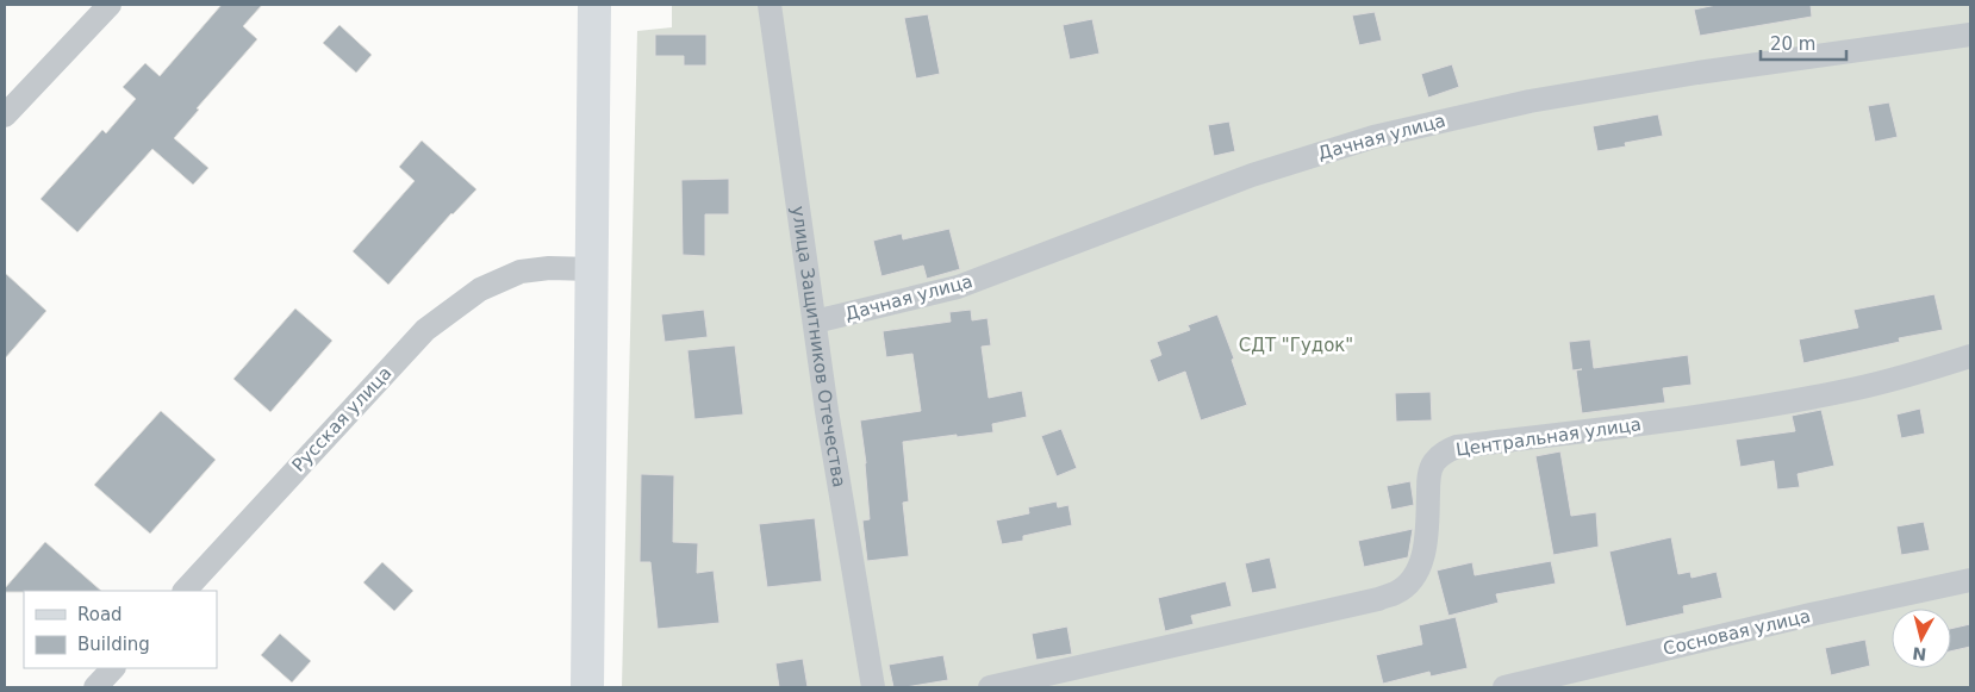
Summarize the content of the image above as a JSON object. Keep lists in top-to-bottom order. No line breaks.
{"streets":{"street":["Дачная улица","улица Защитников Отечества","Русская улица","Центральная улица","Сосновая улица"]},"crossings":[["Дачная улица","улица Защитников Отечества"]],"parks":["СДТ \"Гудок\""],"legend":["Road","Building"],"scale_bar":"20 m","north":"bottom"}
